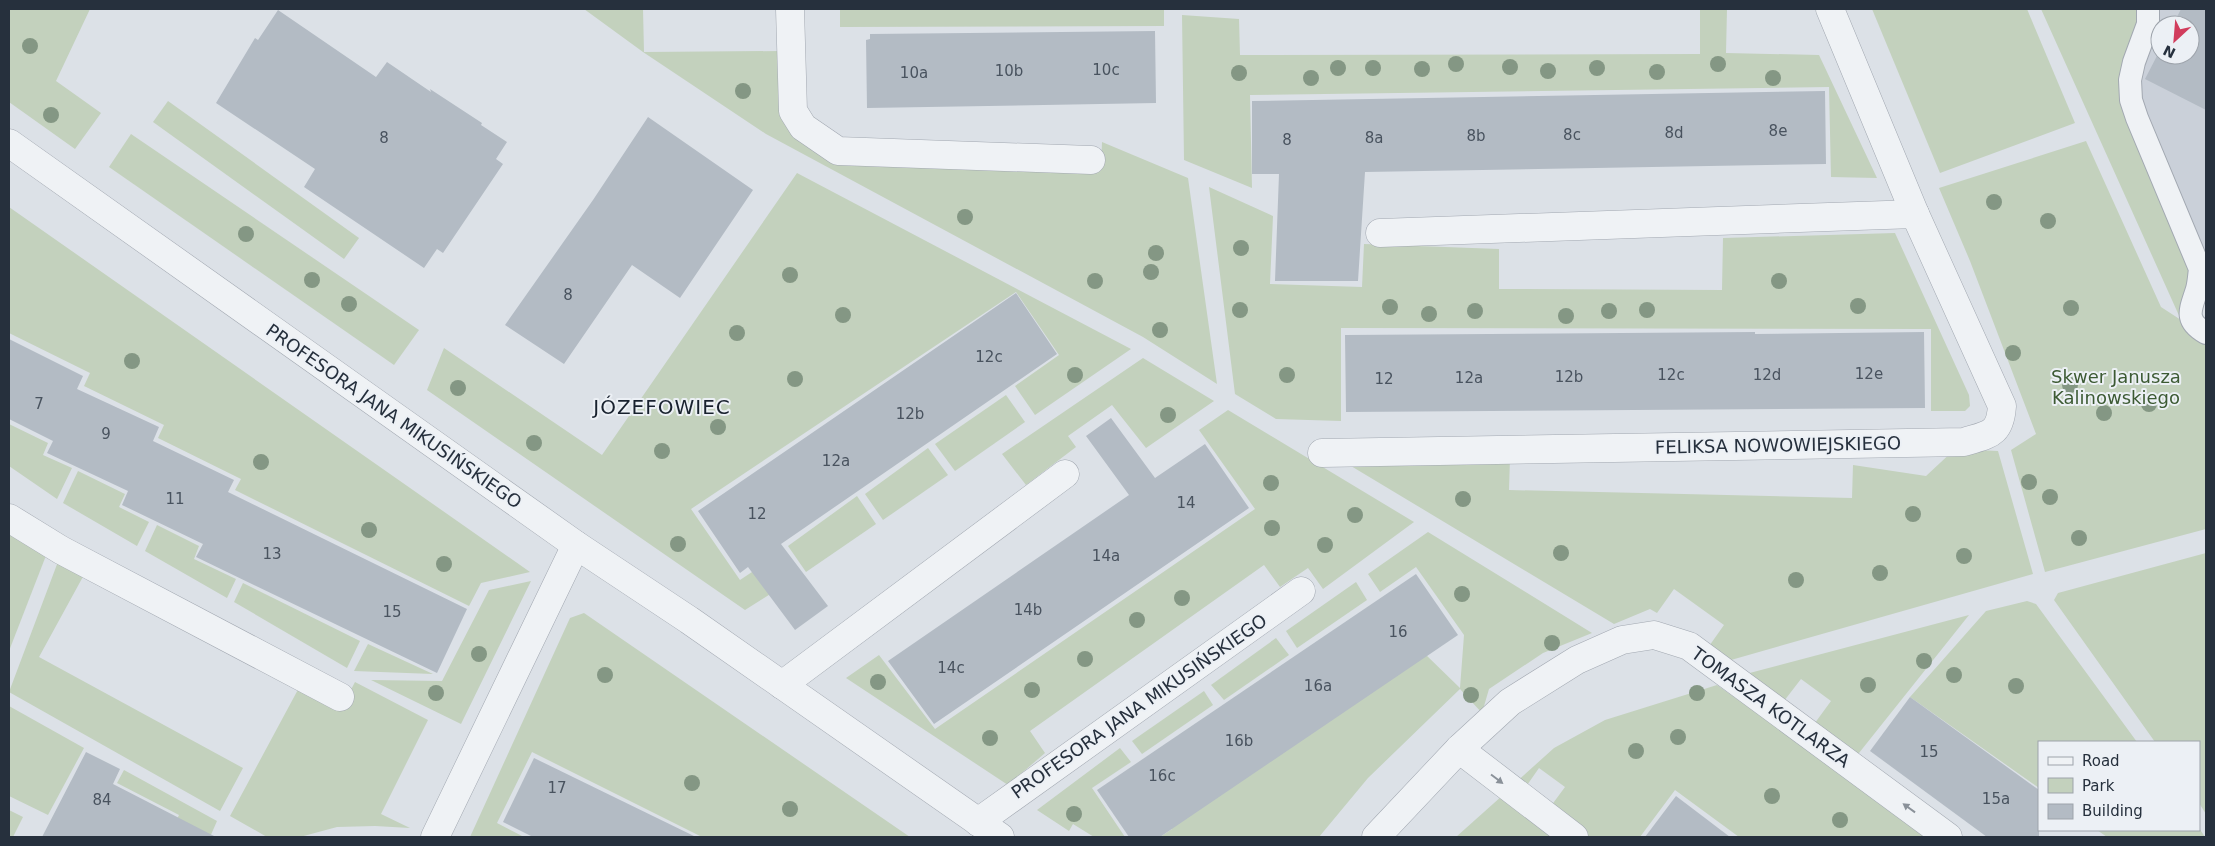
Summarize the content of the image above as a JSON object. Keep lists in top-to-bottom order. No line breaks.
{"streets":{"street":["PROFESORA JANA MIKUSIŃSKIEGO","FELIKSA NOWOWIEJSKIEGO","TOMASZA KOTLARZA"]},"one_way":["TOMASZA KOTLARZA"],"districts":["JÓZEFOWIEC"],"parks":["Skwer Janusza Kalinowskiego"],"house_numbers":["10c","10b","10a","8e","8d","8c","8b","8","8a","8","8","12c","12e","12c","12d","12b","12a","12","7","12b","9","12a","11","14","12","13","14a","14b","15","16","14c","16a","16b","15","16c","17","15a","84"],"legend":["Road","Park","Building"],"north":"bottom left"}
